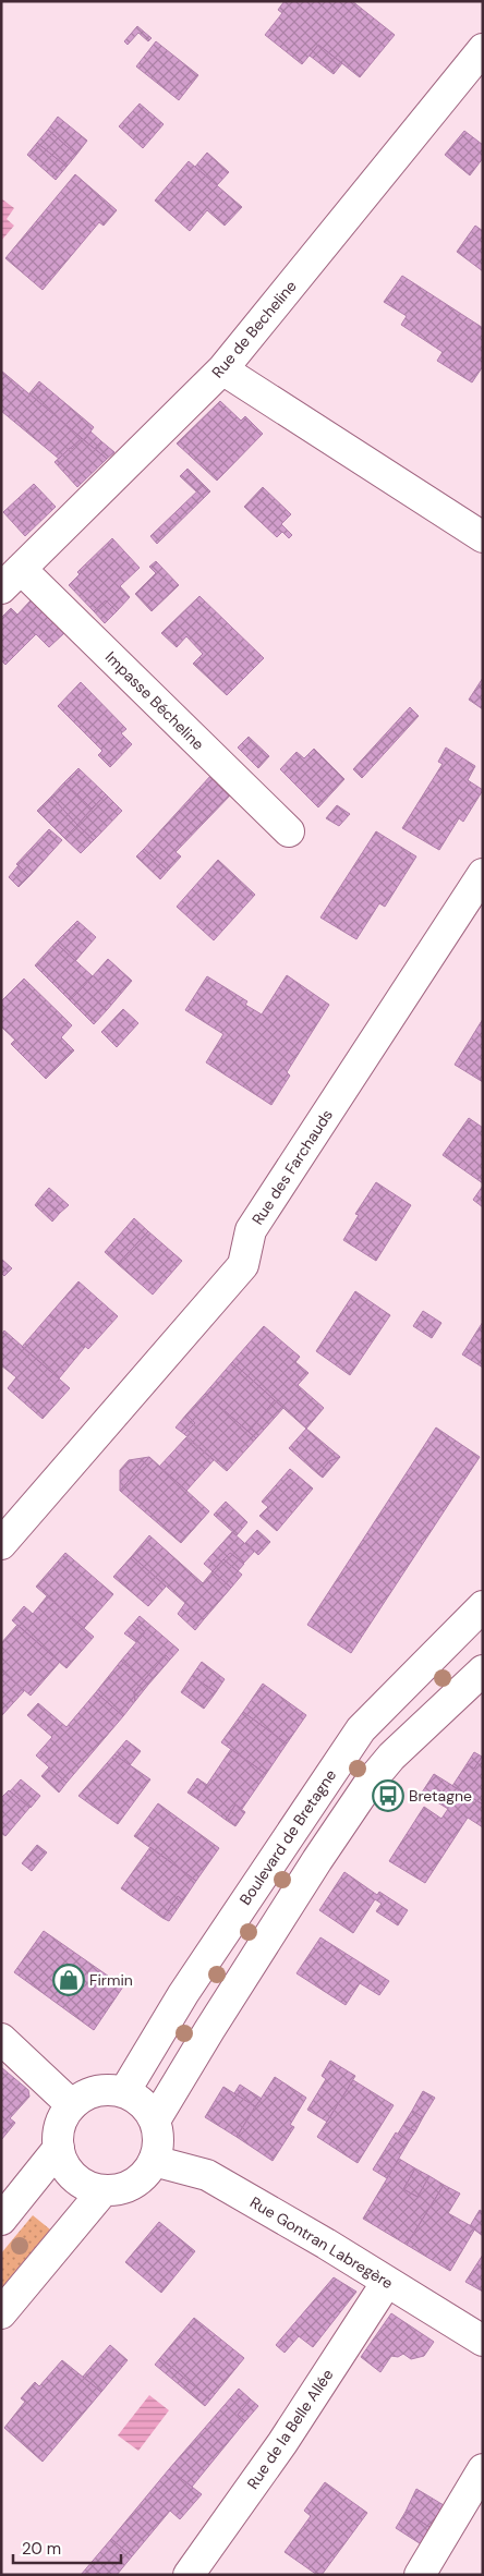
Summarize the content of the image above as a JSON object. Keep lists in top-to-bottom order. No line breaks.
{"streets":{"street":["Rue de Becheline","Impasse Bécheline","Rue des Farchauds","Boulevard de Bretagne","Rue Gontran Labregère","Rue de la Belle Allée"]},"crossings":[["Rue de Becheline","Impasse Bécheline"],["Boulevard de Bretagne","Rue Gontran Labregère"],["Rue Gontran Labregère","Rue de la Belle Allée"]],"places":{"bus stop":["Bretagne"],"shop":["Firmin"]},"scale_bar":"20 m"}
